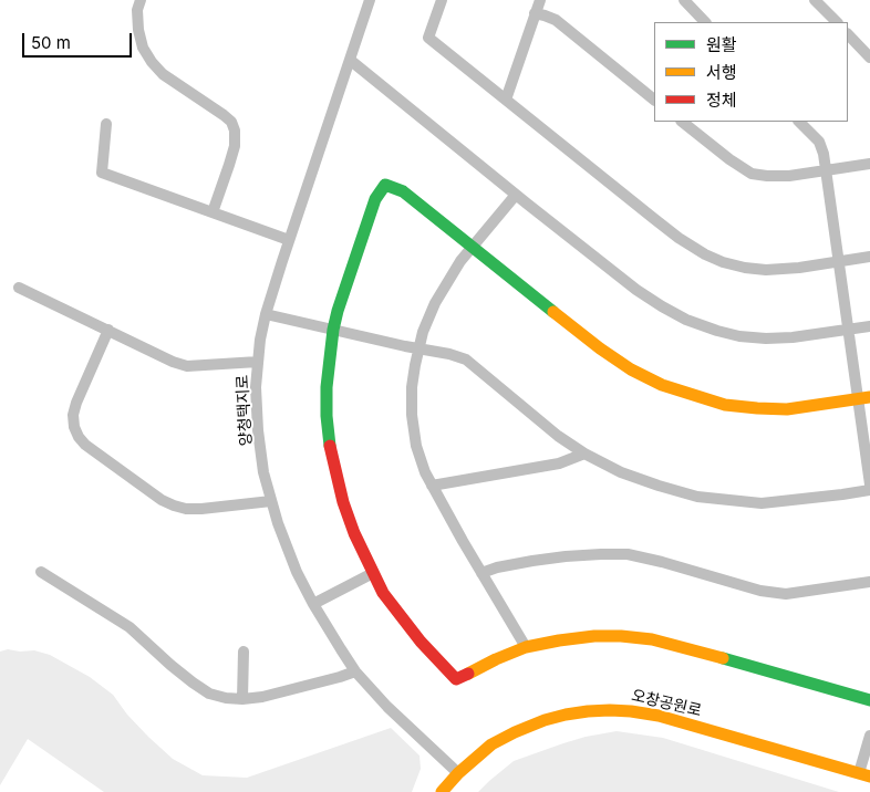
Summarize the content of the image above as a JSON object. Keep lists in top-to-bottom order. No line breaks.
{"streets":{"street":["양청택지로","오창공원로"]},"crossings":[["양청택지로","오창공원로"]],"legend":["원활","서행","정체"],"scale_bar":"50 m"}
